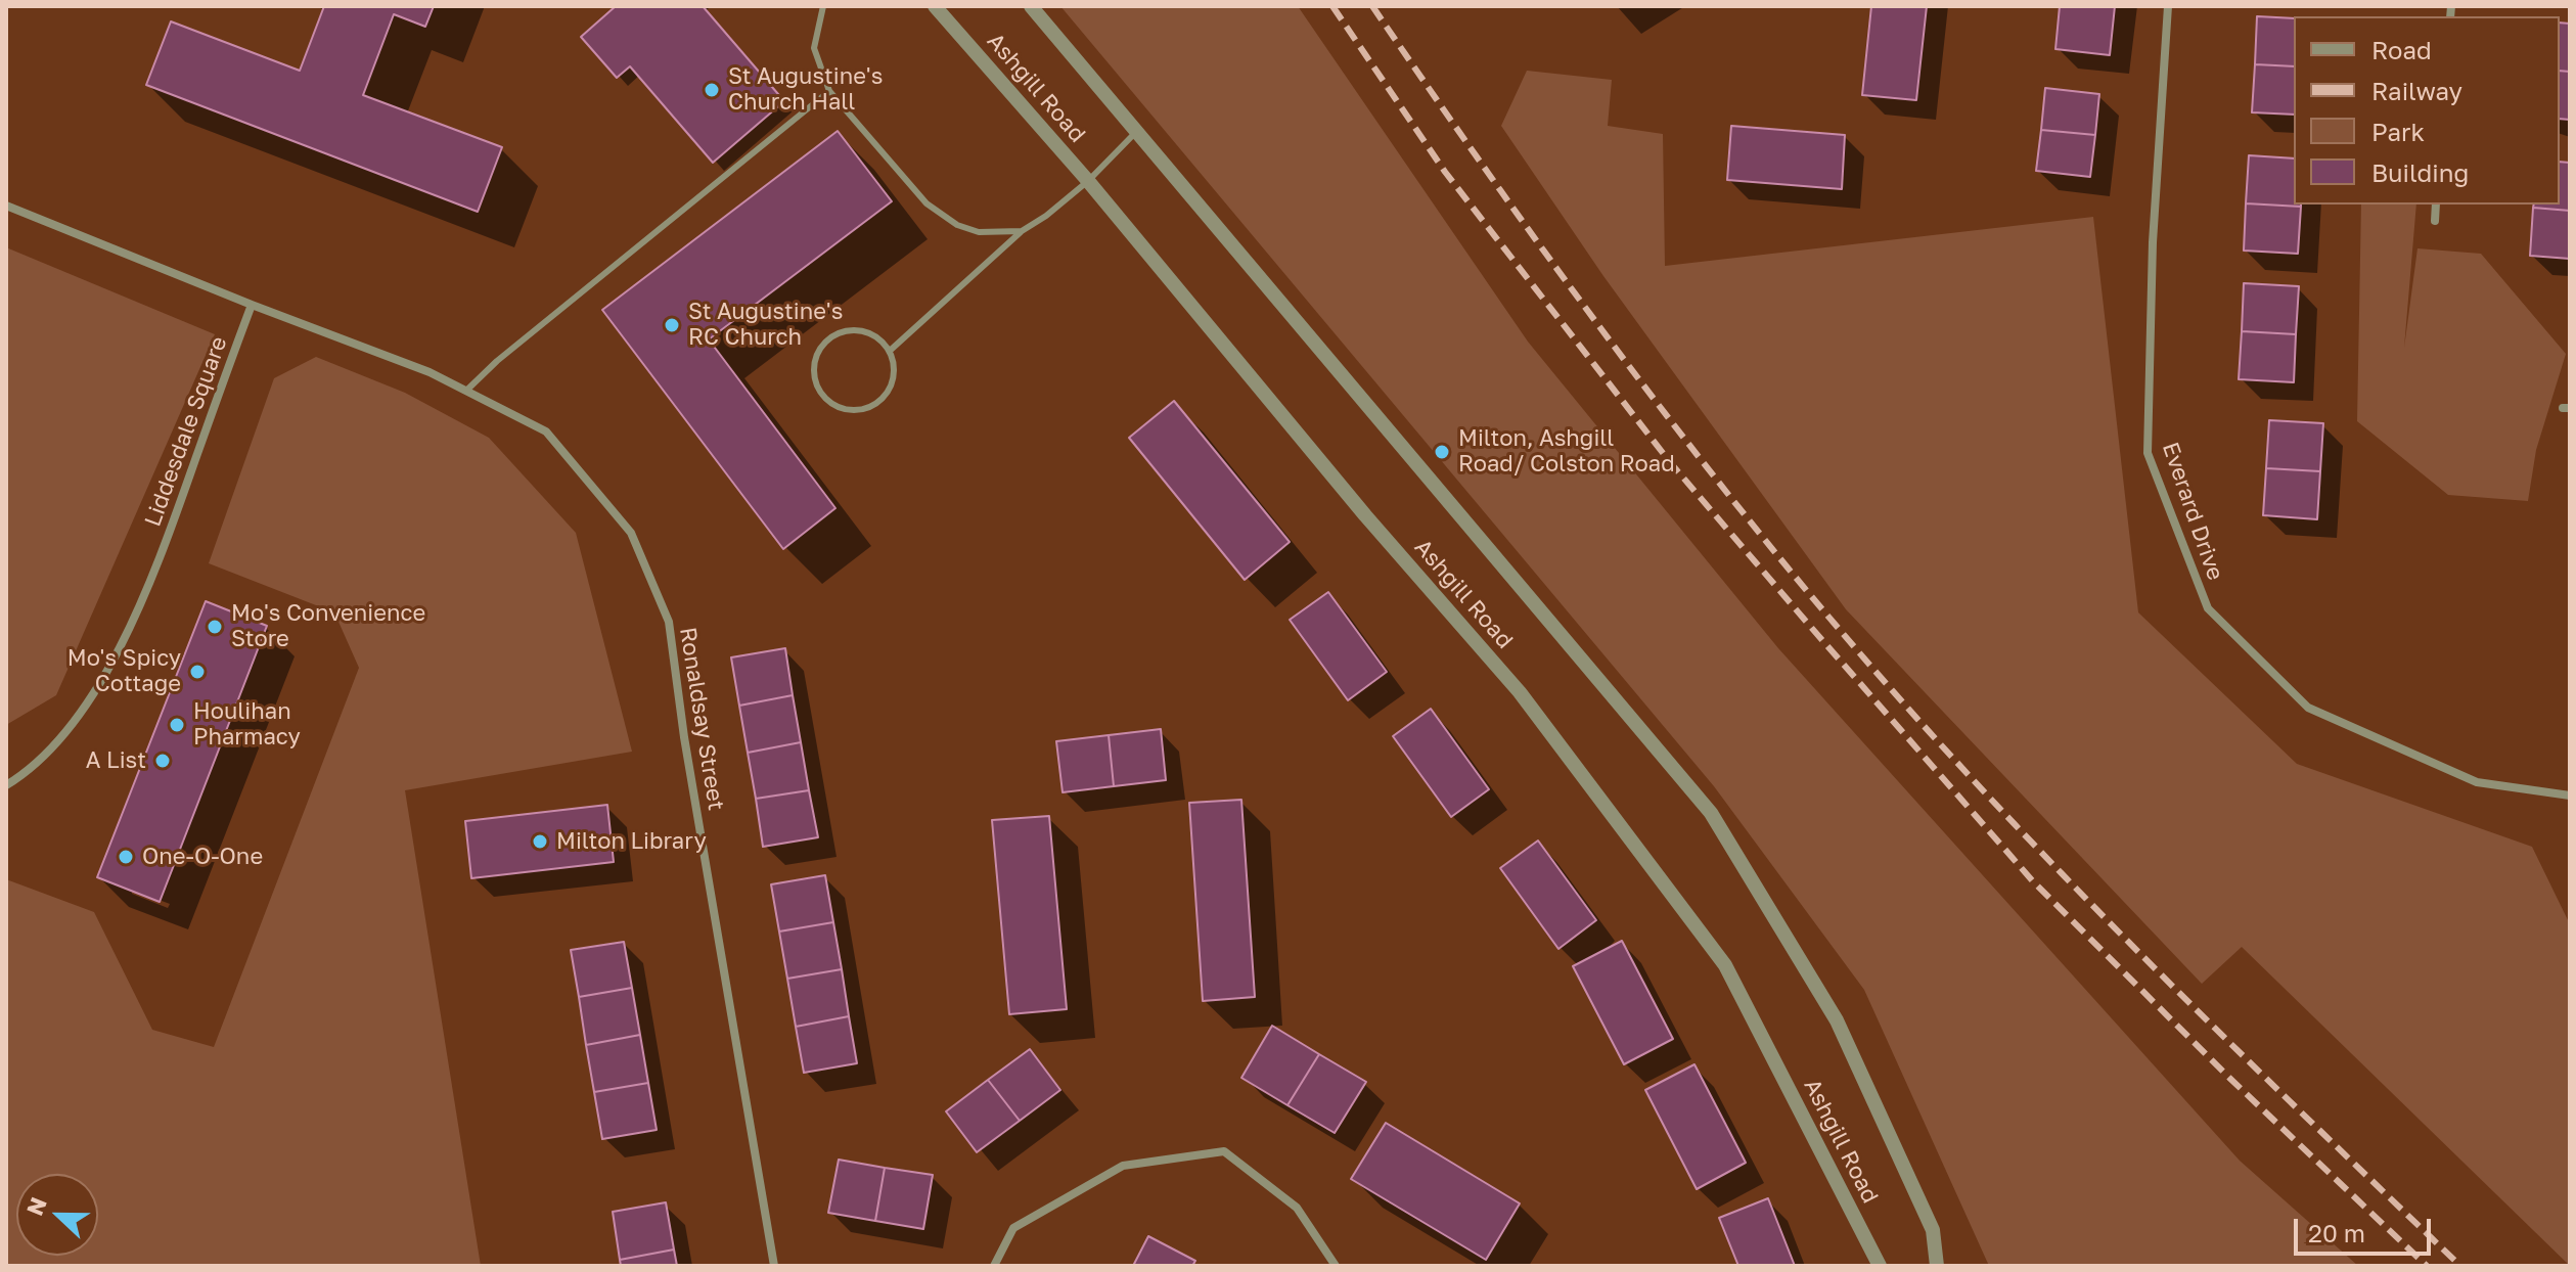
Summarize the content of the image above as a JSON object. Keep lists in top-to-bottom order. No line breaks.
{"streets":{"street":["Ashgill Road","Liddesdale Square","Everard Drive","Ronaldsay Street"]},"crossings":[["Liddesdale Square","Ronaldsay Street"]],"places":["St Augustine's Church Hall","St Augustine's RC Church","Milton, Ashgill Road/ Colston Road","Mo's Convenience Store","Mo's Spicy Cottage","Houlihan Pharmacy","A List","Milton Library","One-O-One"],"legend":["Road","Railway","Park","Building"],"scale_bar":"20 m","north":"left"}
